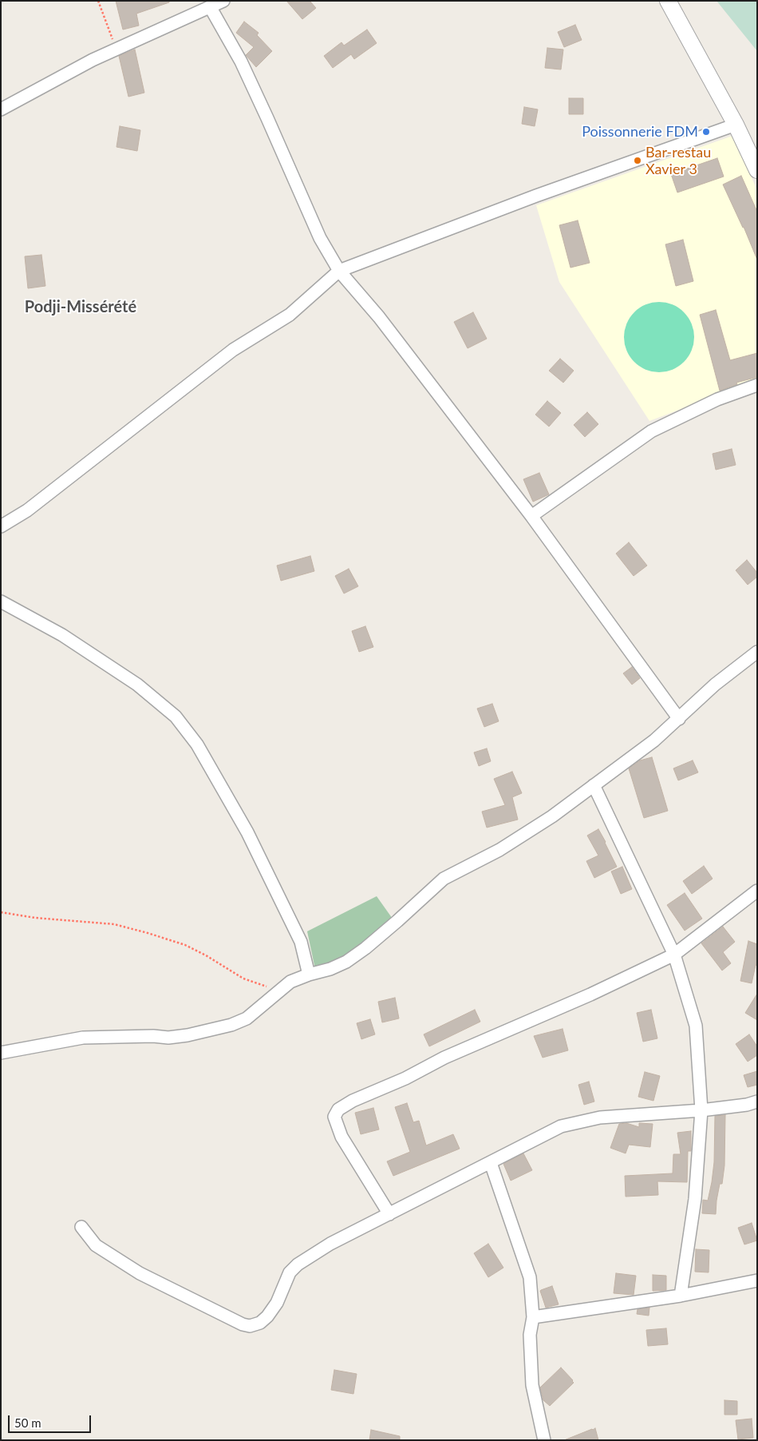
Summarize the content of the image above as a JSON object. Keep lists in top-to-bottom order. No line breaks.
{"districts":["Podji-Missérété"],"places":["Poissonnerie FDM","Bar-restau Xavier 3"],"scale_bar":"50 m"}
